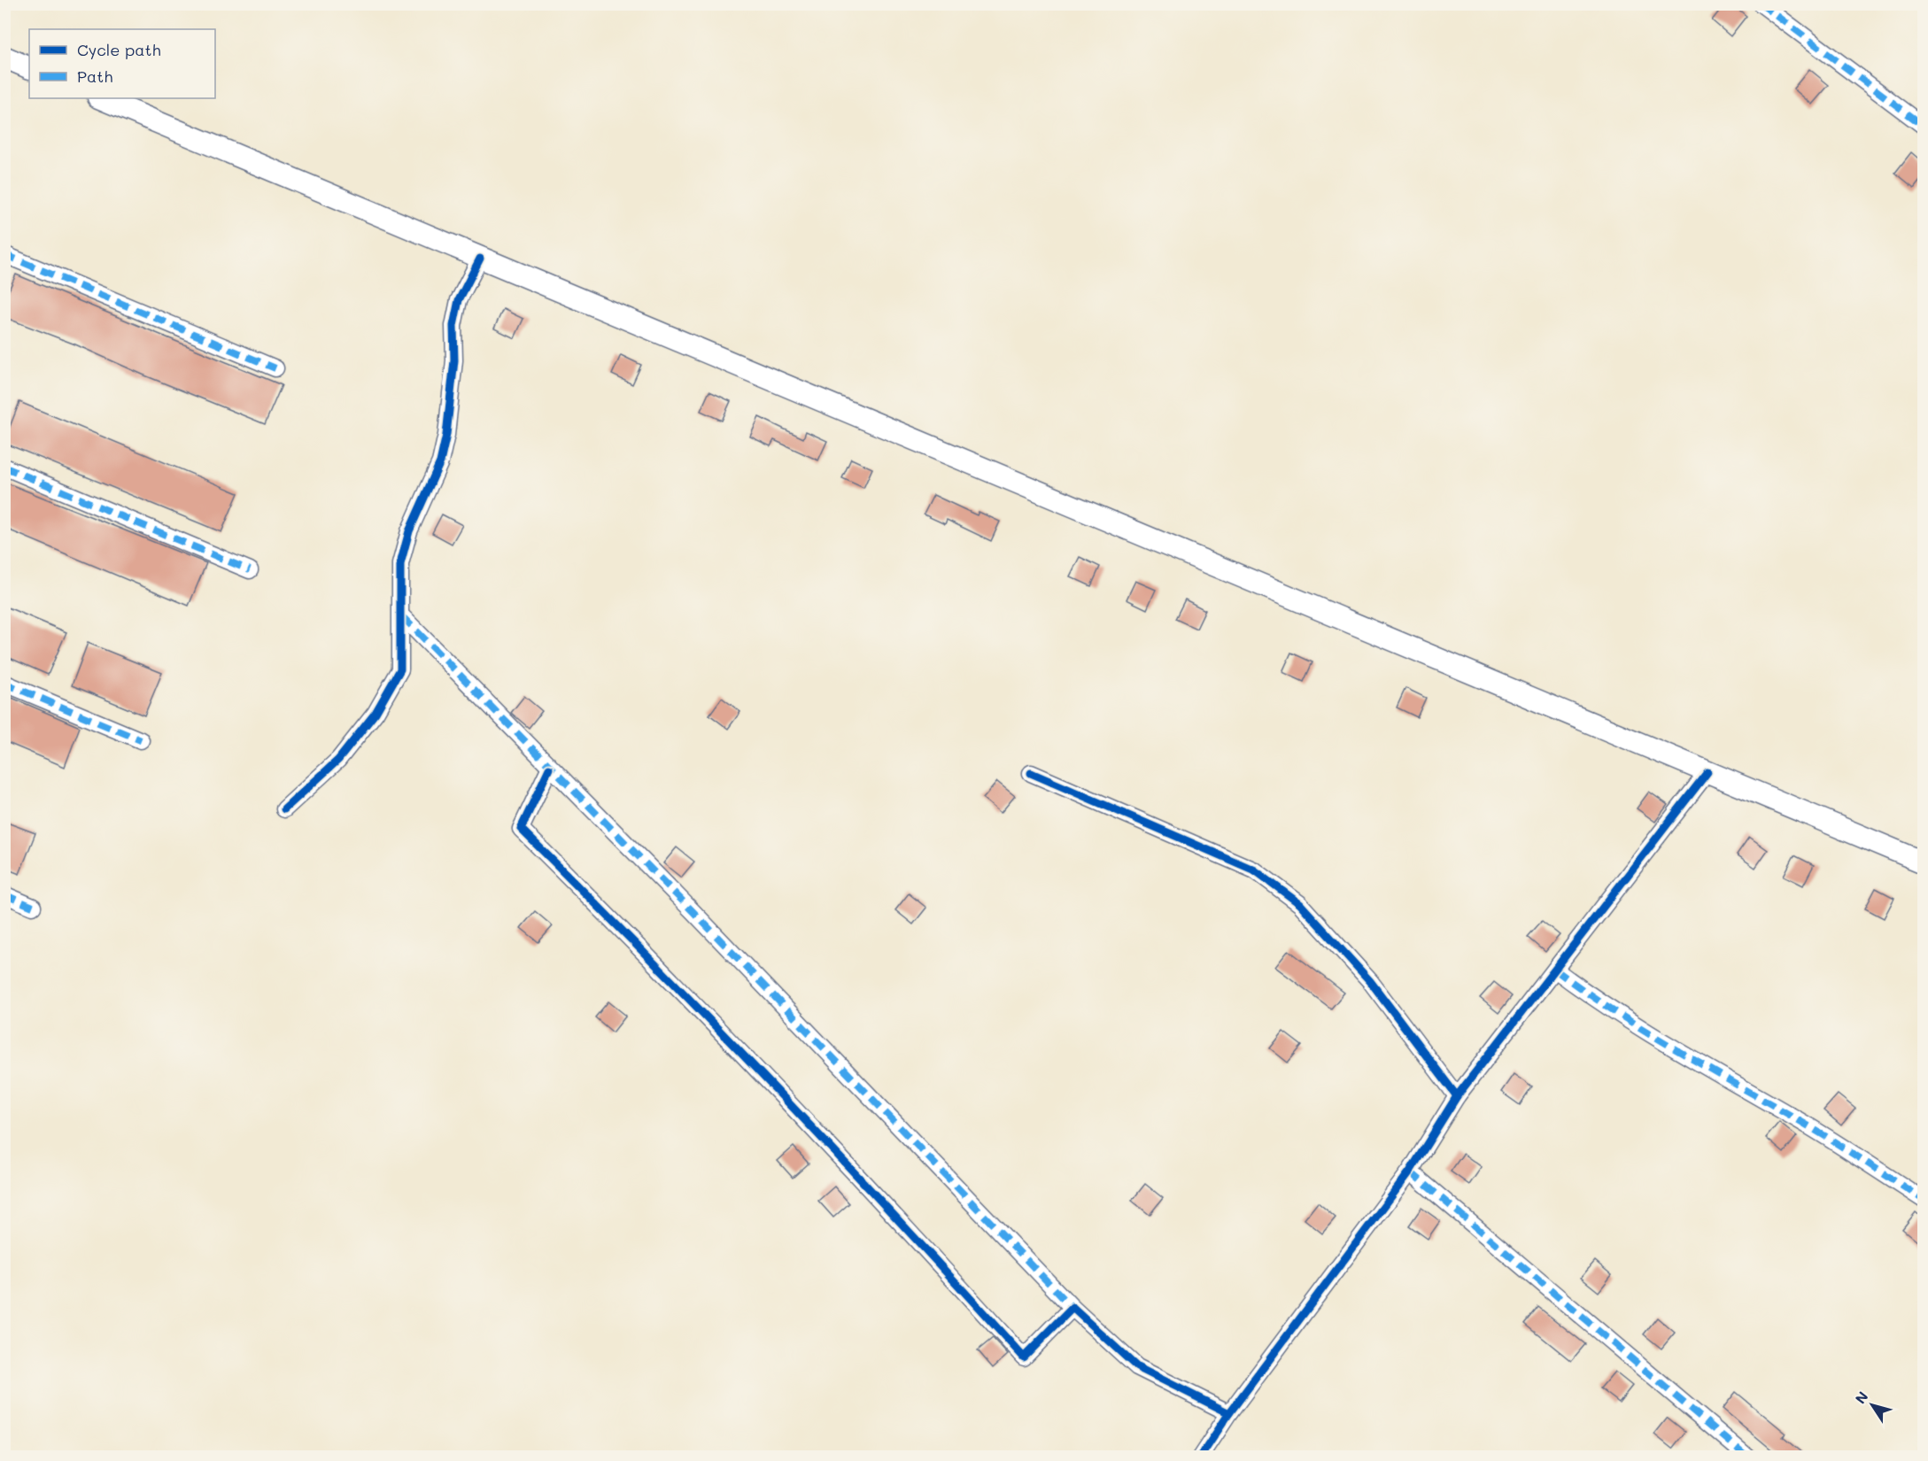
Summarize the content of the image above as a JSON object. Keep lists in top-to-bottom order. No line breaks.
{"legend":["Cycle path","Path"],"north":"top left"}
